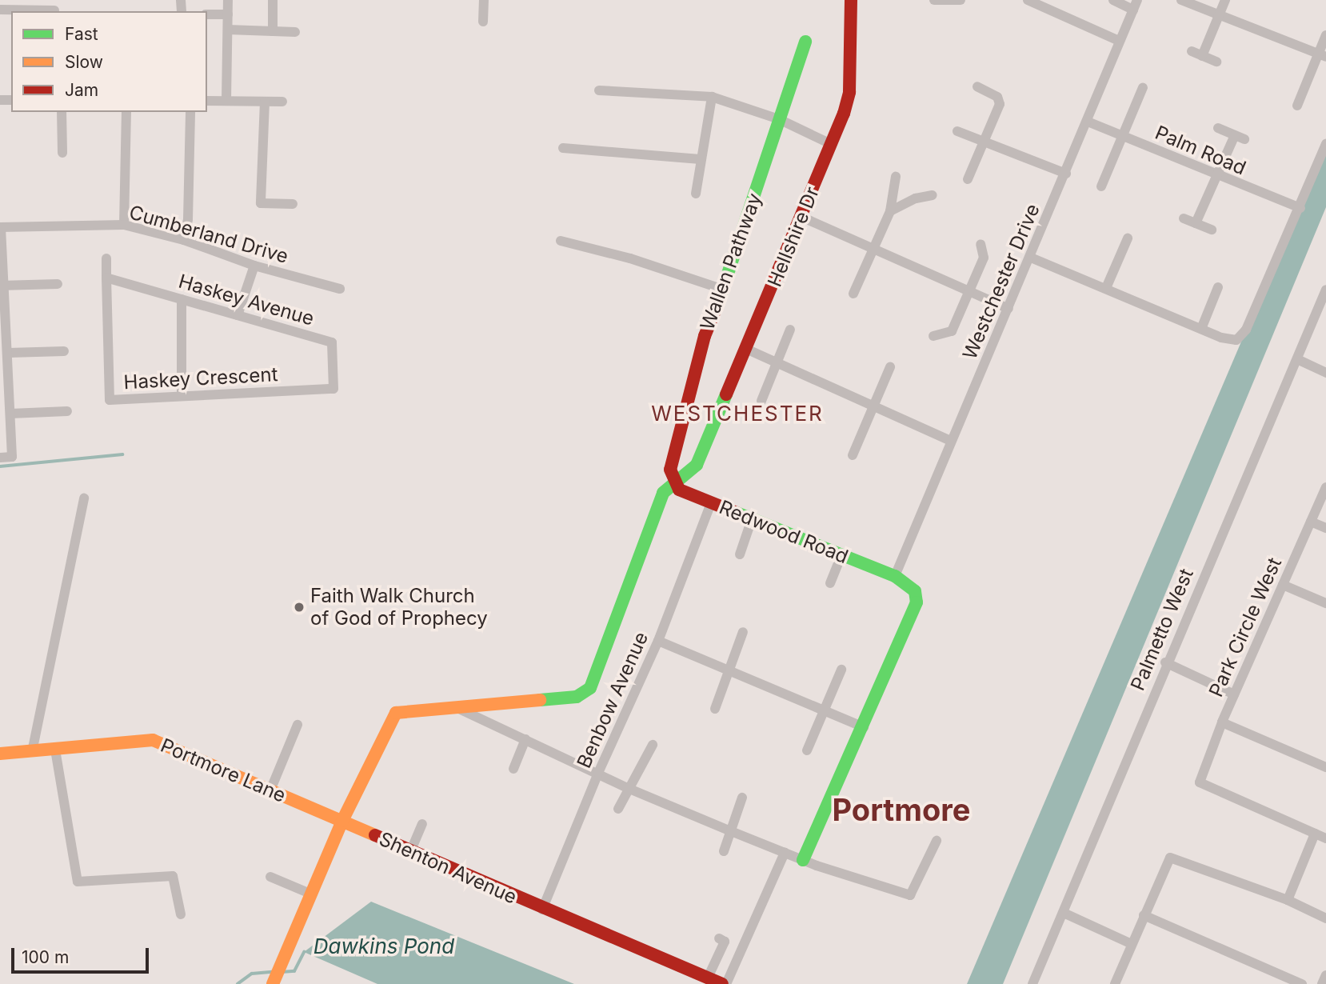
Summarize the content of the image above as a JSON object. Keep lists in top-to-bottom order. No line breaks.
{"streets":{"street":["Palm Road","Cumberland Drive","Hellshire Dr","Wallen Pathway","Westchester Drive","Haskey Avenue","Haskey Crescent","Redwood Road","Park Circle West","Palmetto West","Benbow Avenue","Portmore Lane","Shenton Avenue"]},"crossings":[["Palm Road","Westchester Drive"],["Hellshire Dr","Wallen Pathway"],["Hellshire Dr","Redwood Road"],["Wallen Pathway","Redwood Road"],["Westchester Drive","Redwood Road"],["Haskey Avenue","Haskey Crescent"],["Redwood Road","Benbow Avenue"],["Benbow Avenue","Shenton Avenue"],["Portmore Lane","Shenton Avenue"]],"districts":["WESTCHESTER","Portmore"],"water":["Dawkins Pond"],"places":["Faith Walk Church of God of Prophecy"],"legend":["Fast","Slow","Jam"],"scale_bar":"100 m"}
